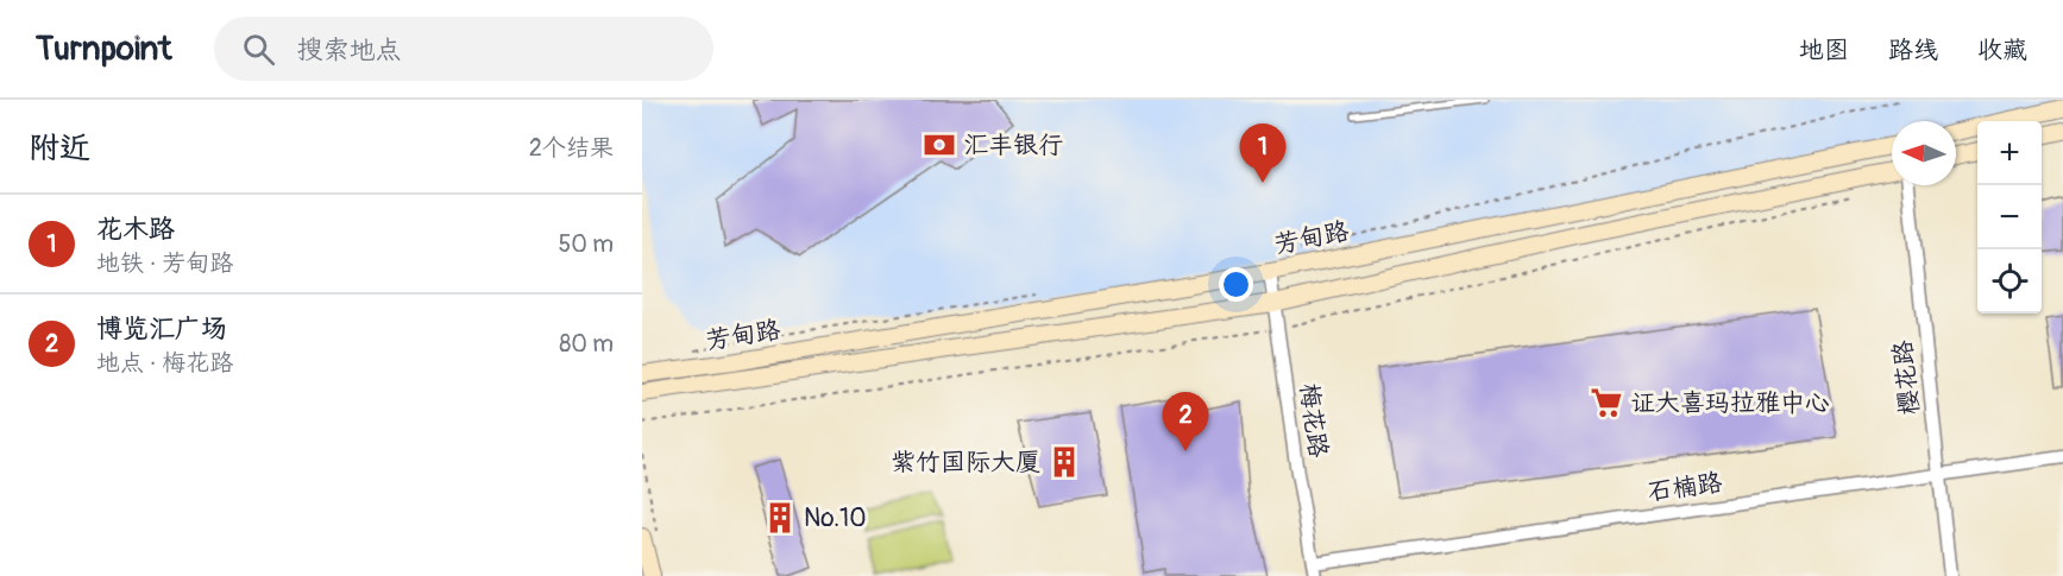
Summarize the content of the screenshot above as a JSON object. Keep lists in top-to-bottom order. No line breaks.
{"streets":{"main road":["芳甸路"],"street":["樱花路","梅花路","石楠路"]},"crossings":[["芳甸路","梅花路"],["樱花路","石楠路"],["梅花路","石楠路"]],"places":{"bank":["汇丰银行"],"supermarket":["证大喜玛拉雅中心"],"building":["紫竹国际大厦","No.10"]},"north":"left","page":{"header":"Turnpoint","search":"搜索地点","nav":["地图","路线","收藏"],"heading":["附近","2个结果"],"map_buttons":["+","−"],"pins":["1","2"],"list":[{"mark":"1","name":"花木路","note":"地铁 · 芳甸路","value":"50 m"},{"mark":"2","name":"博览汇广场","note":"地点 · 梅花路","value":"80 m"}]}}
